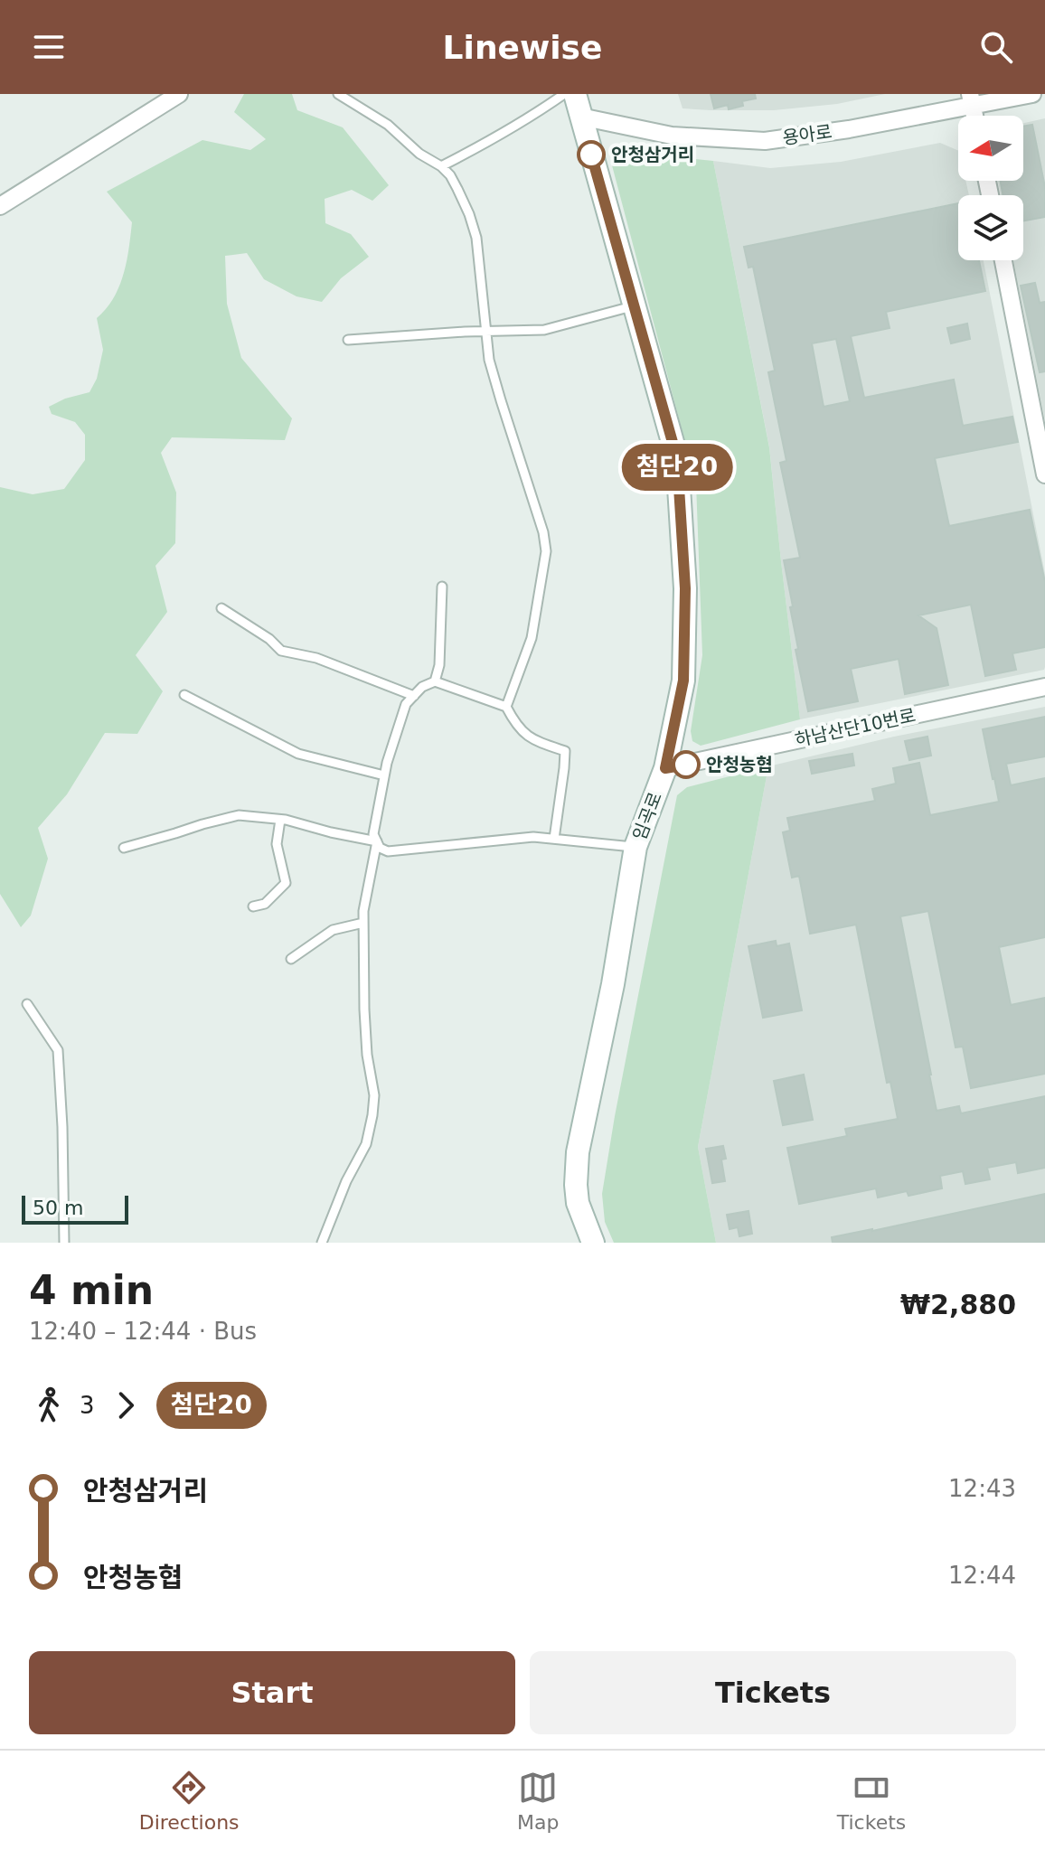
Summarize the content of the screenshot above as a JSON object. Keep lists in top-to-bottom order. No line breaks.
{"streets":{"main road":["임곡로"],"street":["용아로","하남산단10번로"]},"crossings":[["용아로","임곡로"],["하남산단10번로","임곡로"]],"places":["안청삼거리","안청농협"],"lines":["bus line 첨단20"],"scale_bar":"50 m","north":"left","page":{"header":"Linewise","on_map":"첨단20","scale":"50 m","heading":["4 min","12:40 – 12:44 · Bus","₩2,880"],"legs":["3","첨단20"],"list":[{"name":"안청삼거리","value":"12:43"},{"name":"안청농협","value":"12:44"}],"buttons":["Start","Tickets"],"tabs":["Directions","Map","Tickets"]}}
